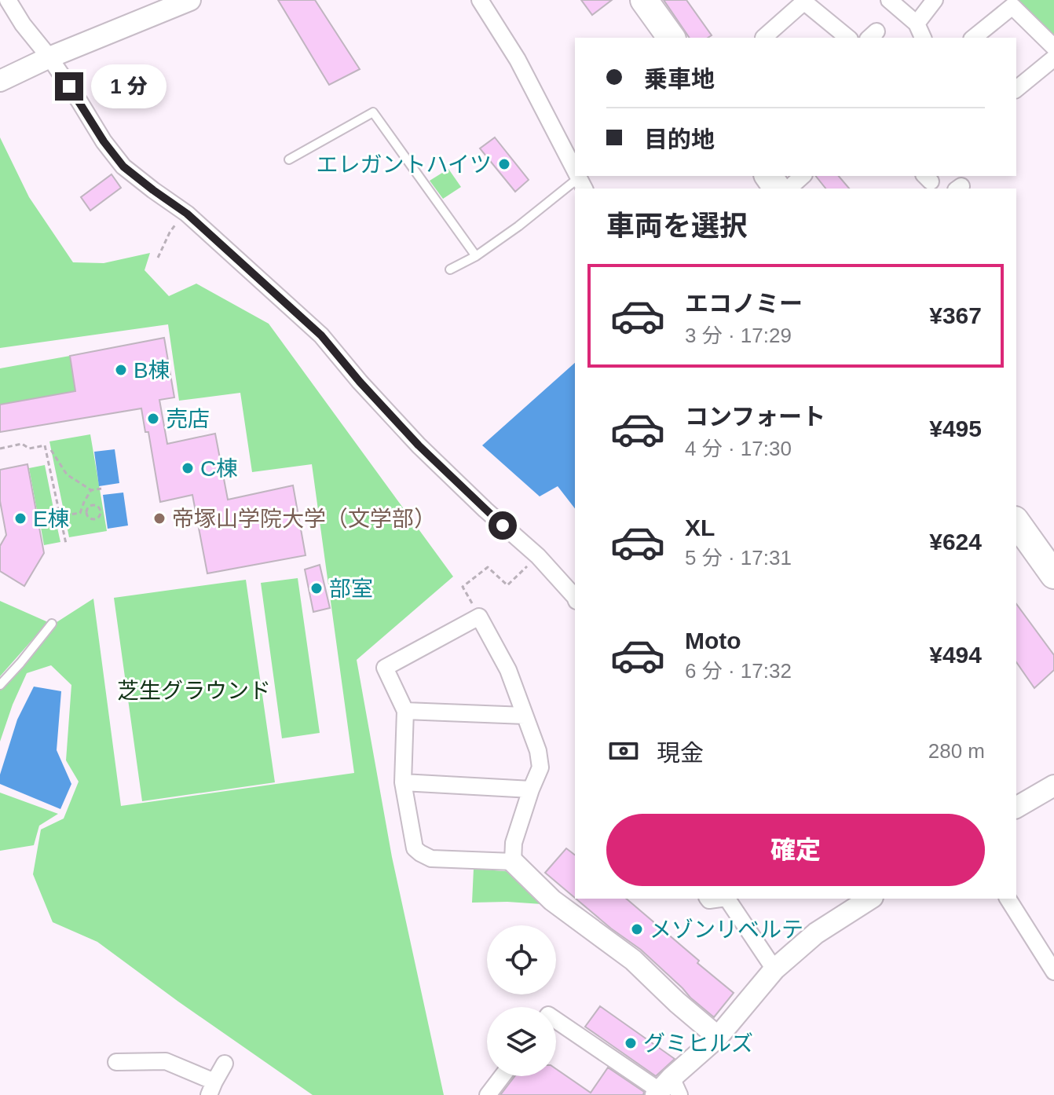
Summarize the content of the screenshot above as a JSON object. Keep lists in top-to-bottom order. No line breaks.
{"parks":["芝生グラウンド"],"places":["エレガントハイツ","B棟","売店","C棟","E棟","帝塚山学院大学（文学部）","部室","メゾンリベルテ","グミヒルズ"],"page":{"banner":["乗車地","目的地"],"bubble":"1 分","heading":"車両を選択","list":[{"name":"エコノミー","note":"3 分 · 17:29","value":"¥367"},{"name":"コンフォート","note":"4 分 · 17:30","value":"¥495"},{"name":"XL","note":"5 分 · 17:31","value":"¥624"},{"name":"Moto","note":"6 分 · 17:32","value":"¥494"}],"pay":["現金","280 m"],"buttons":"確定"}}
